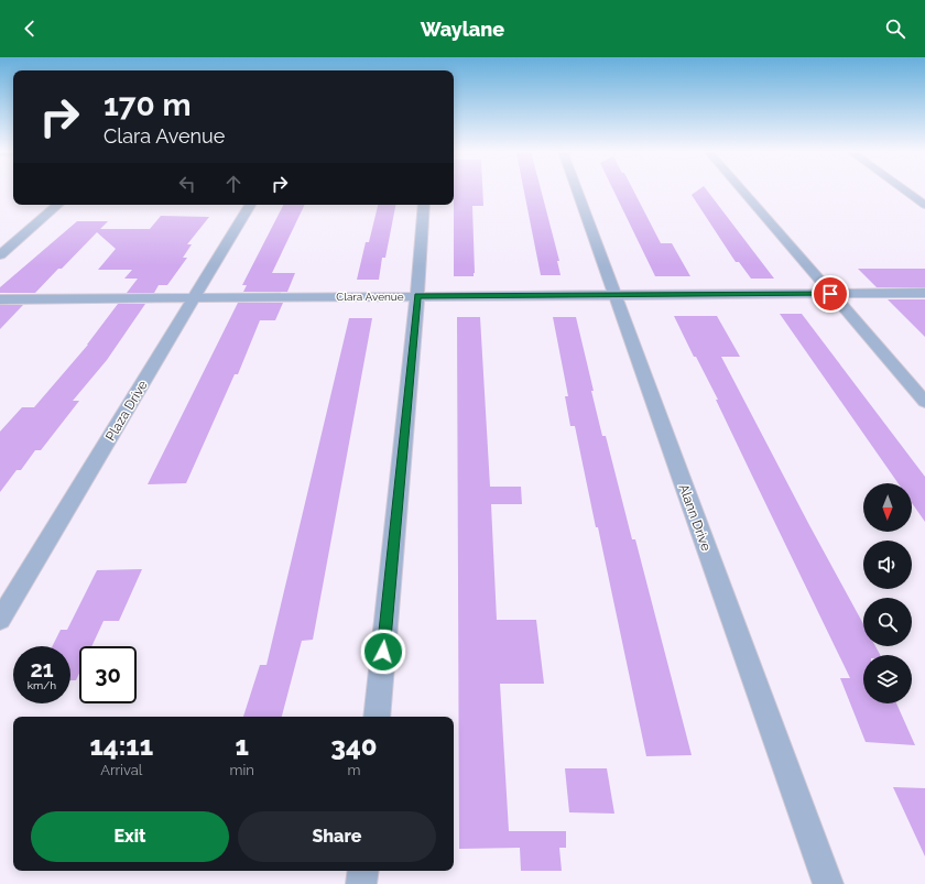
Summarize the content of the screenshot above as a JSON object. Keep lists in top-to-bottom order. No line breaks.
{"streets":{"street":["Clara Avenue","Plaza Drive","Alann Drive"]},"crossings":[["Clara Avenue","Plaza Drive"],["Clara Avenue","Alann Drive"]],"north":"bottom","page":{"header":"Waylane","turn":["170 m","Clara Avenue"],"speed":"21 km/h","limit":"30","eta":["14:11","Arrival","1","min","340","m"],"buttons":["Exit","Share"]}}
